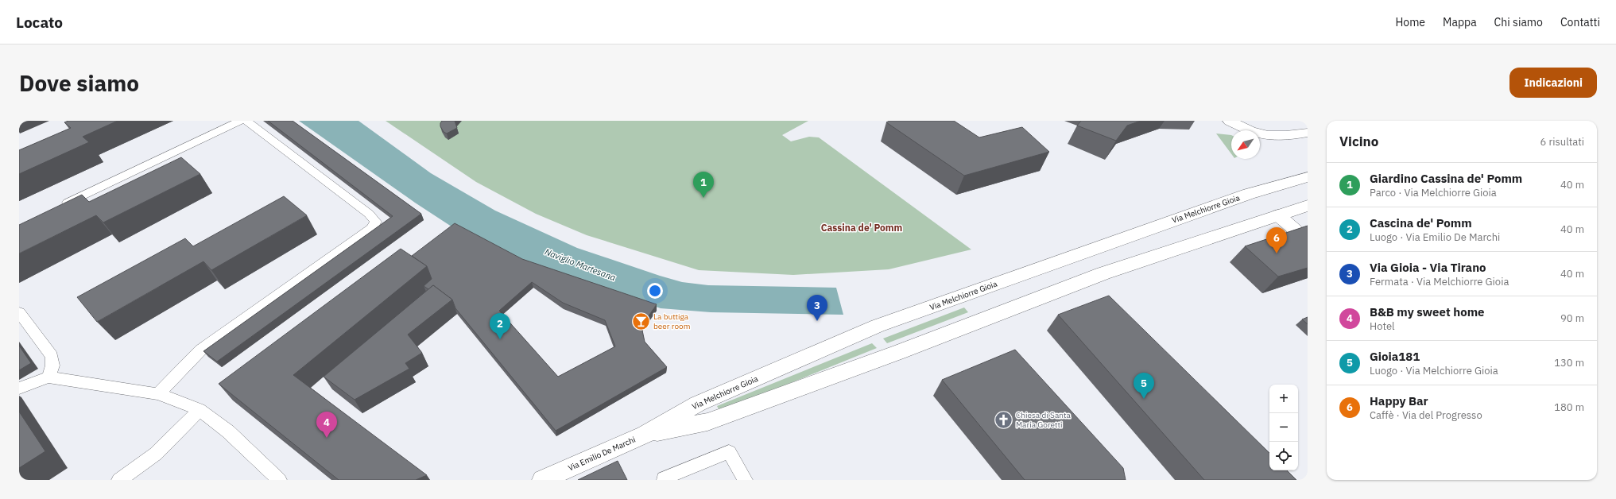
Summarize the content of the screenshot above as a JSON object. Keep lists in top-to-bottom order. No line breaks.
{"streets":{"street":["Via Melchiorre Gioia","Via Emilio De Marchi"]},"crossings":[["Via Melchiorre Gioia","Via Emilio De Marchi"]],"districts":["Cassina de' Pomm"],"water":["Naviglio Martesana"],"places":{"bar":["La buttiga beer room"],"church":["Chiesa di Santa Maria Goretti"]},"north":"bottom left","page":{"header":"Locato","nav":["Home","Mappa","Chi siamo","Contatti"],"buttons":"Indicazioni","title":"Dove siamo","heading":["Vicino","6 risultati"],"list":[{"mark":"1","name":"Giardino Cassina de' Pomm","note":"Parco · Via Melchiorre Gioia","value":"40 m"},{"mark":"2","name":"Cascina de' Pomm","note":"Luogo · Via Emilio De Marchi","value":"40 m"},{"mark":"3","name":"Via Gioia - Via Tirano","note":"Fermata · Via Melchiorre Gioia","value":"40 m"},{"mark":"4","name":"B&B my sweet home","note":"Hotel","value":"90 m"},{"mark":"5","name":"Gioia181","note":"Luogo · Via Melchiorre Gioia","value":"130 m"},{"mark":"6","name":"Happy Bar","note":"Caffè · Via del Progresso","value":"180 m"}],"pins":["1","6","3","2","5","4"],"map_buttons":["+","−"]}}
